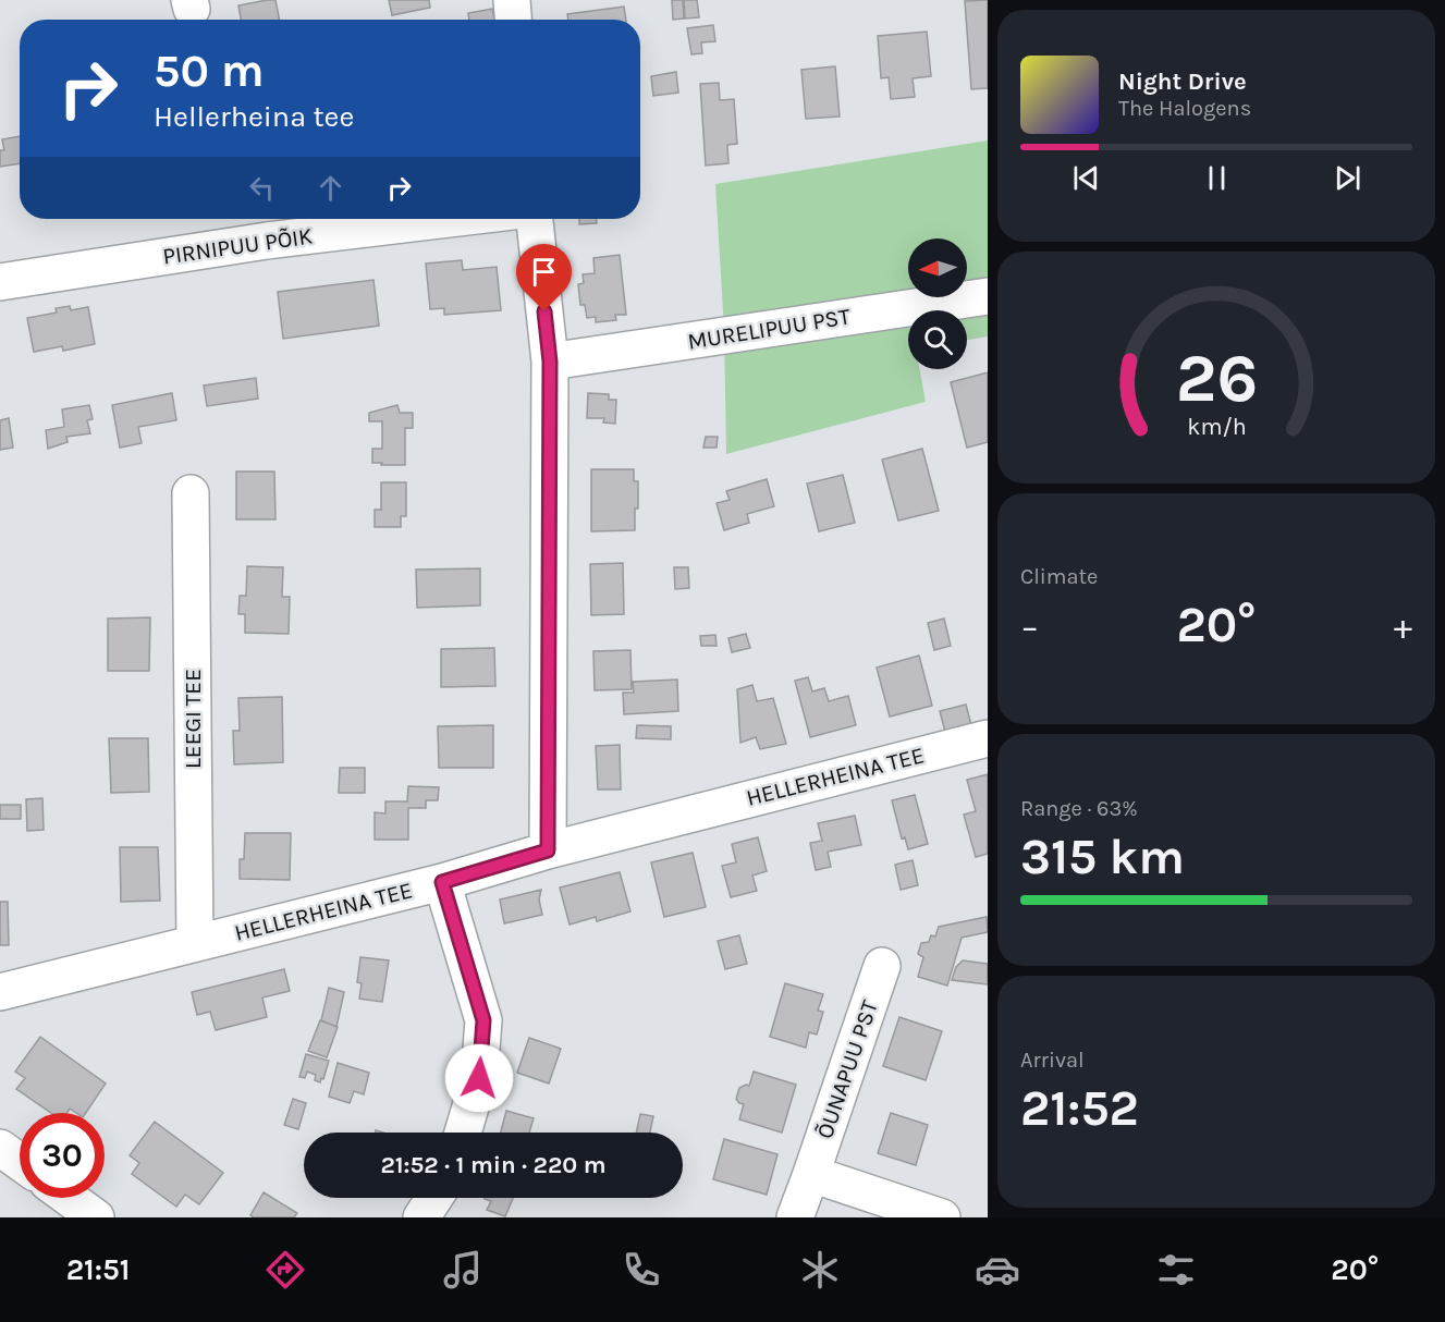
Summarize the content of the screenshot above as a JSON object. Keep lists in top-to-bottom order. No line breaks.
{"streets":{"street":["PIRNIPUU PÕIK","MURELIPUU PST","LEEGI TEE","HELLERHEINA TEE","ÕUNAPUU PST"]},"crossings":[["LEEGI TEE","HELLERHEINA TEE"]],"north":"left","page":{"turn":["50 m","Hellerheina tee"],"song":["Night Drive","The Halogens"],"tile":["Climate",["Range · 63%","315 km"],["Arrival","21:52"]],"heat":["−","20°","+"],"limit":"30","trip":"21:52 · 1 min · 220 m","tabs":["21:51","20°"],"gauge":["26","km/h"]}}
